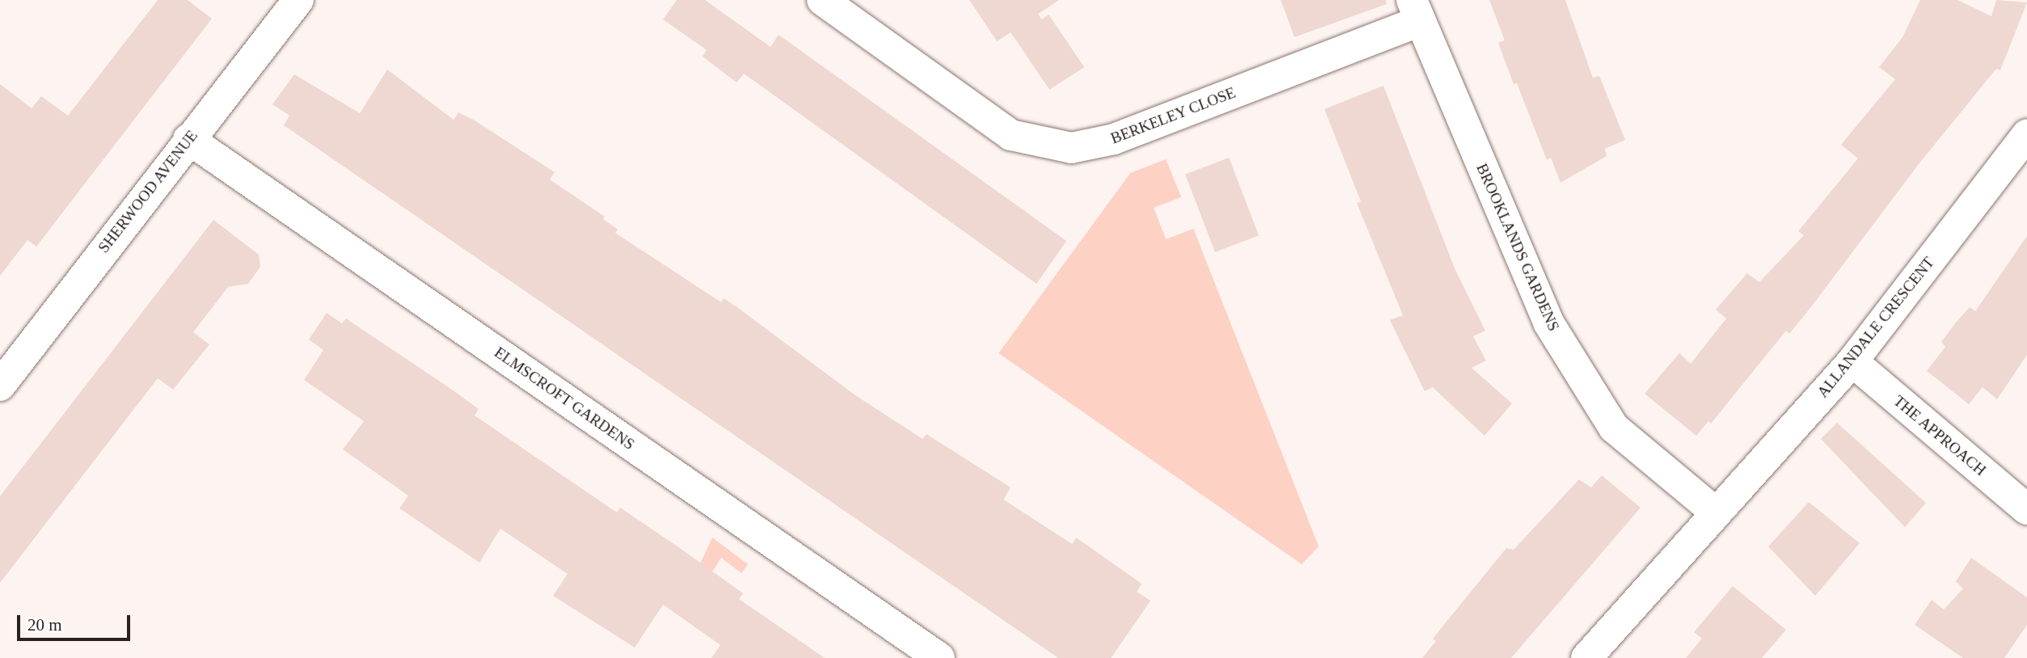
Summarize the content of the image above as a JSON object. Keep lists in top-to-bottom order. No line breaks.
{"streets":{"street":["BERKELEY CLOSE","SHERWOOD AVENUE","BROOKLANDS GARDENS","ALLANDALE CRESCENT","ELMSCROFT GARDENS","THE APPROACH"]},"crossings":[["BERKELEY CLOSE","BROOKLANDS GARDENS"],["SHERWOOD AVENUE","ELMSCROFT GARDENS"],["BROOKLANDS GARDENS","ALLANDALE CRESCENT"],["ALLANDALE CRESCENT","THE APPROACH"]],"scale_bar":"20 m"}
